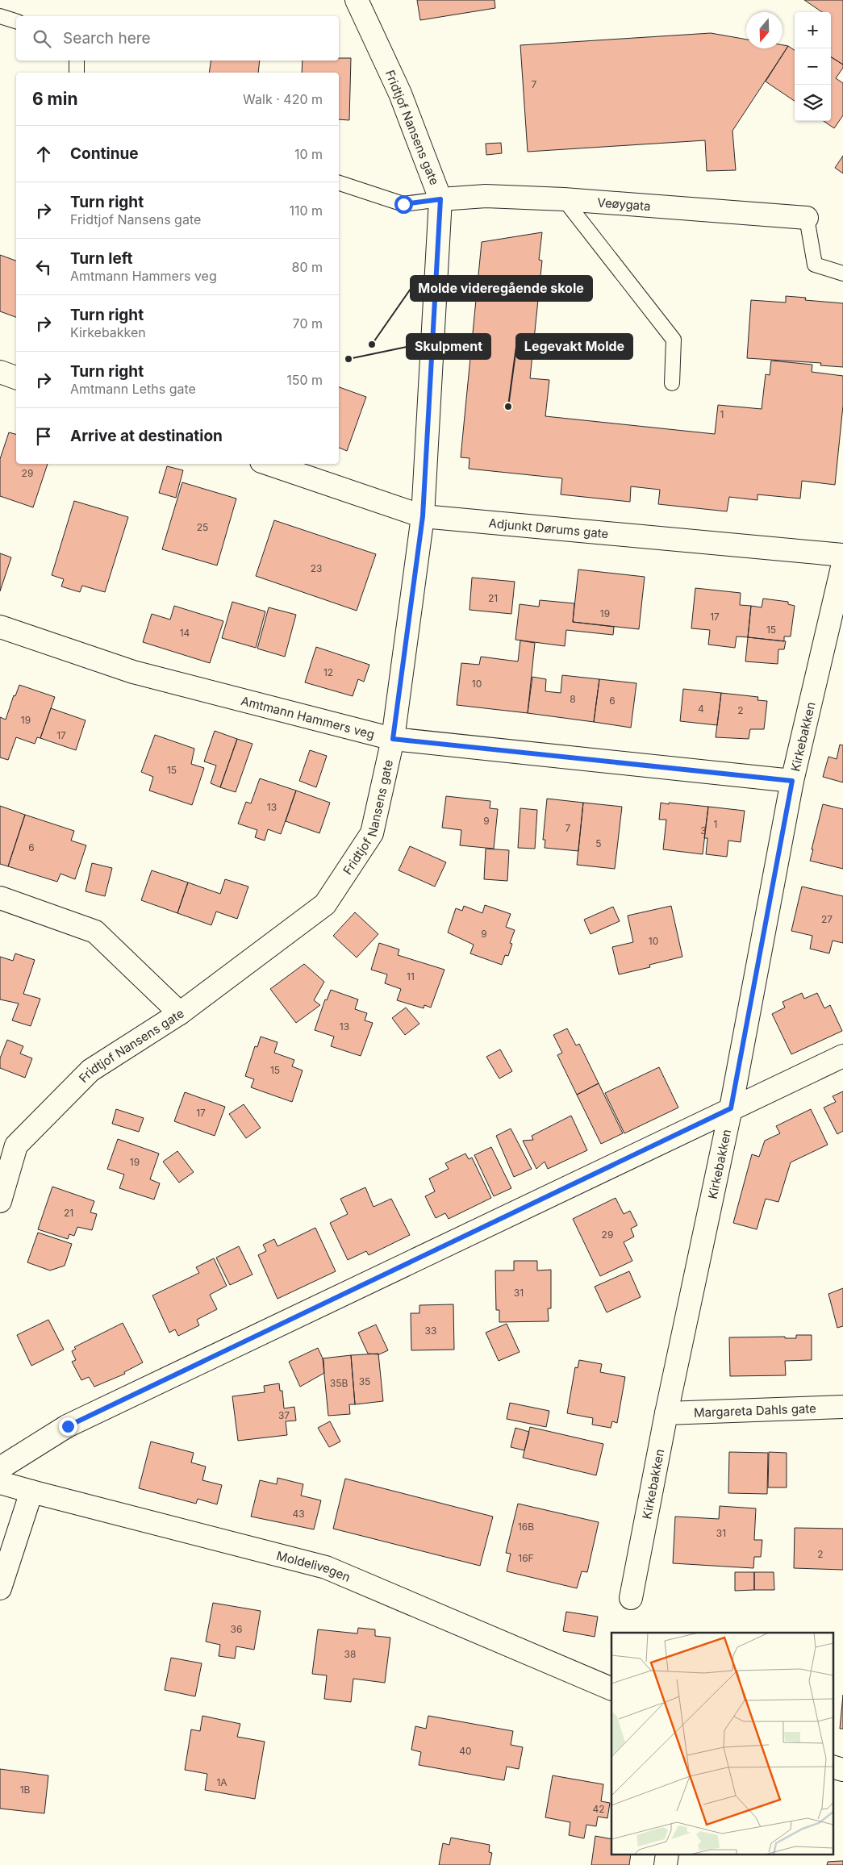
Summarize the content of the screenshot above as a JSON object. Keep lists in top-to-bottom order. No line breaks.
{"streets":{"street":["Fridtjof Nansens gate","Veøygata","Adjunkt Dørums gate","Amtmann Hammers veg","Kirkebakken","Margareta Dahls gate","Moldelivegen"]},"crossings":[["Fridtjof Nansens gate","Veøygata"],["Fridtjof Nansens gate","Adjunkt Dørums gate"],["Fridtjof Nansens gate","Amtmann Hammers veg"],["Amtmann Hammers veg","Kirkebakken"],["Kirkebakken","Margareta Dahls gate"]],"places":["Molde videregående skole","Skulpment","Legevakt Molde"],"house_numbers":["7","1","29","25","23","21","19","17","15","14","12","10","8","6","4","2","19","17","15","13","9","1","7","3","5","6","27","9","10","11","13","15","17","19","21","29","31","33","35","35B","37","43","16B","31","2","16F","36","38","40","1A","1B","42"],"north":"bottom","page":{"map_buttons":["+","−"],"search":"Search here","heading":["6 min","Walk · 420 m"],"list":[["Continue","10 m"],["Turn right","Fridtjof Nansens gate","110 m"],["Turn left","Amtmann Hammers veg","80 m"],["Turn right","Kirkebakken","70 m"],["Turn right","Amtmann Leths gate","150 m"],"Arrive at destination"]}}
